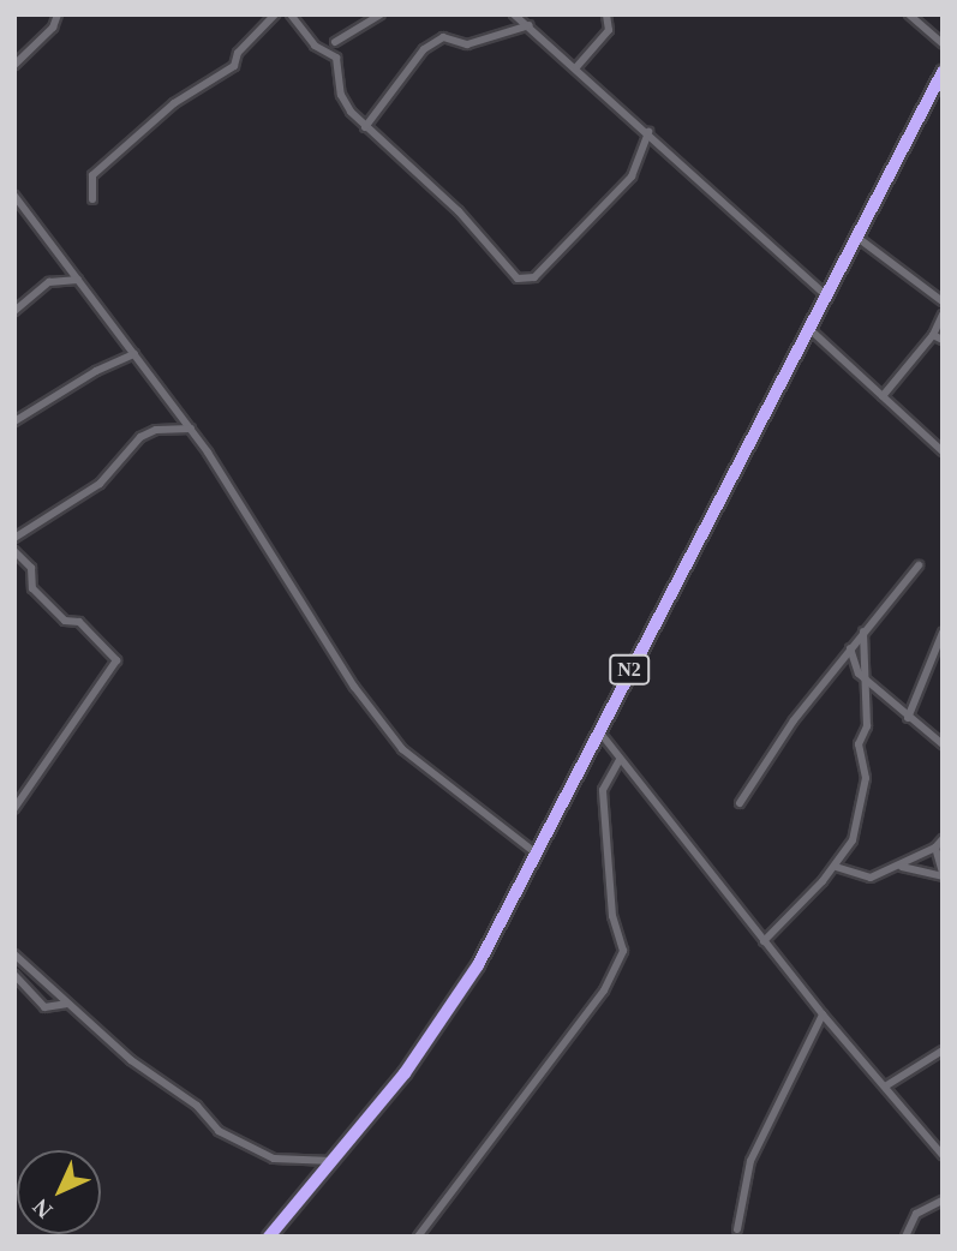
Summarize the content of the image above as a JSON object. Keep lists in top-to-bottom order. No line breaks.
{"streets":{"highway":["N2"]},"north":"bottom left"}
